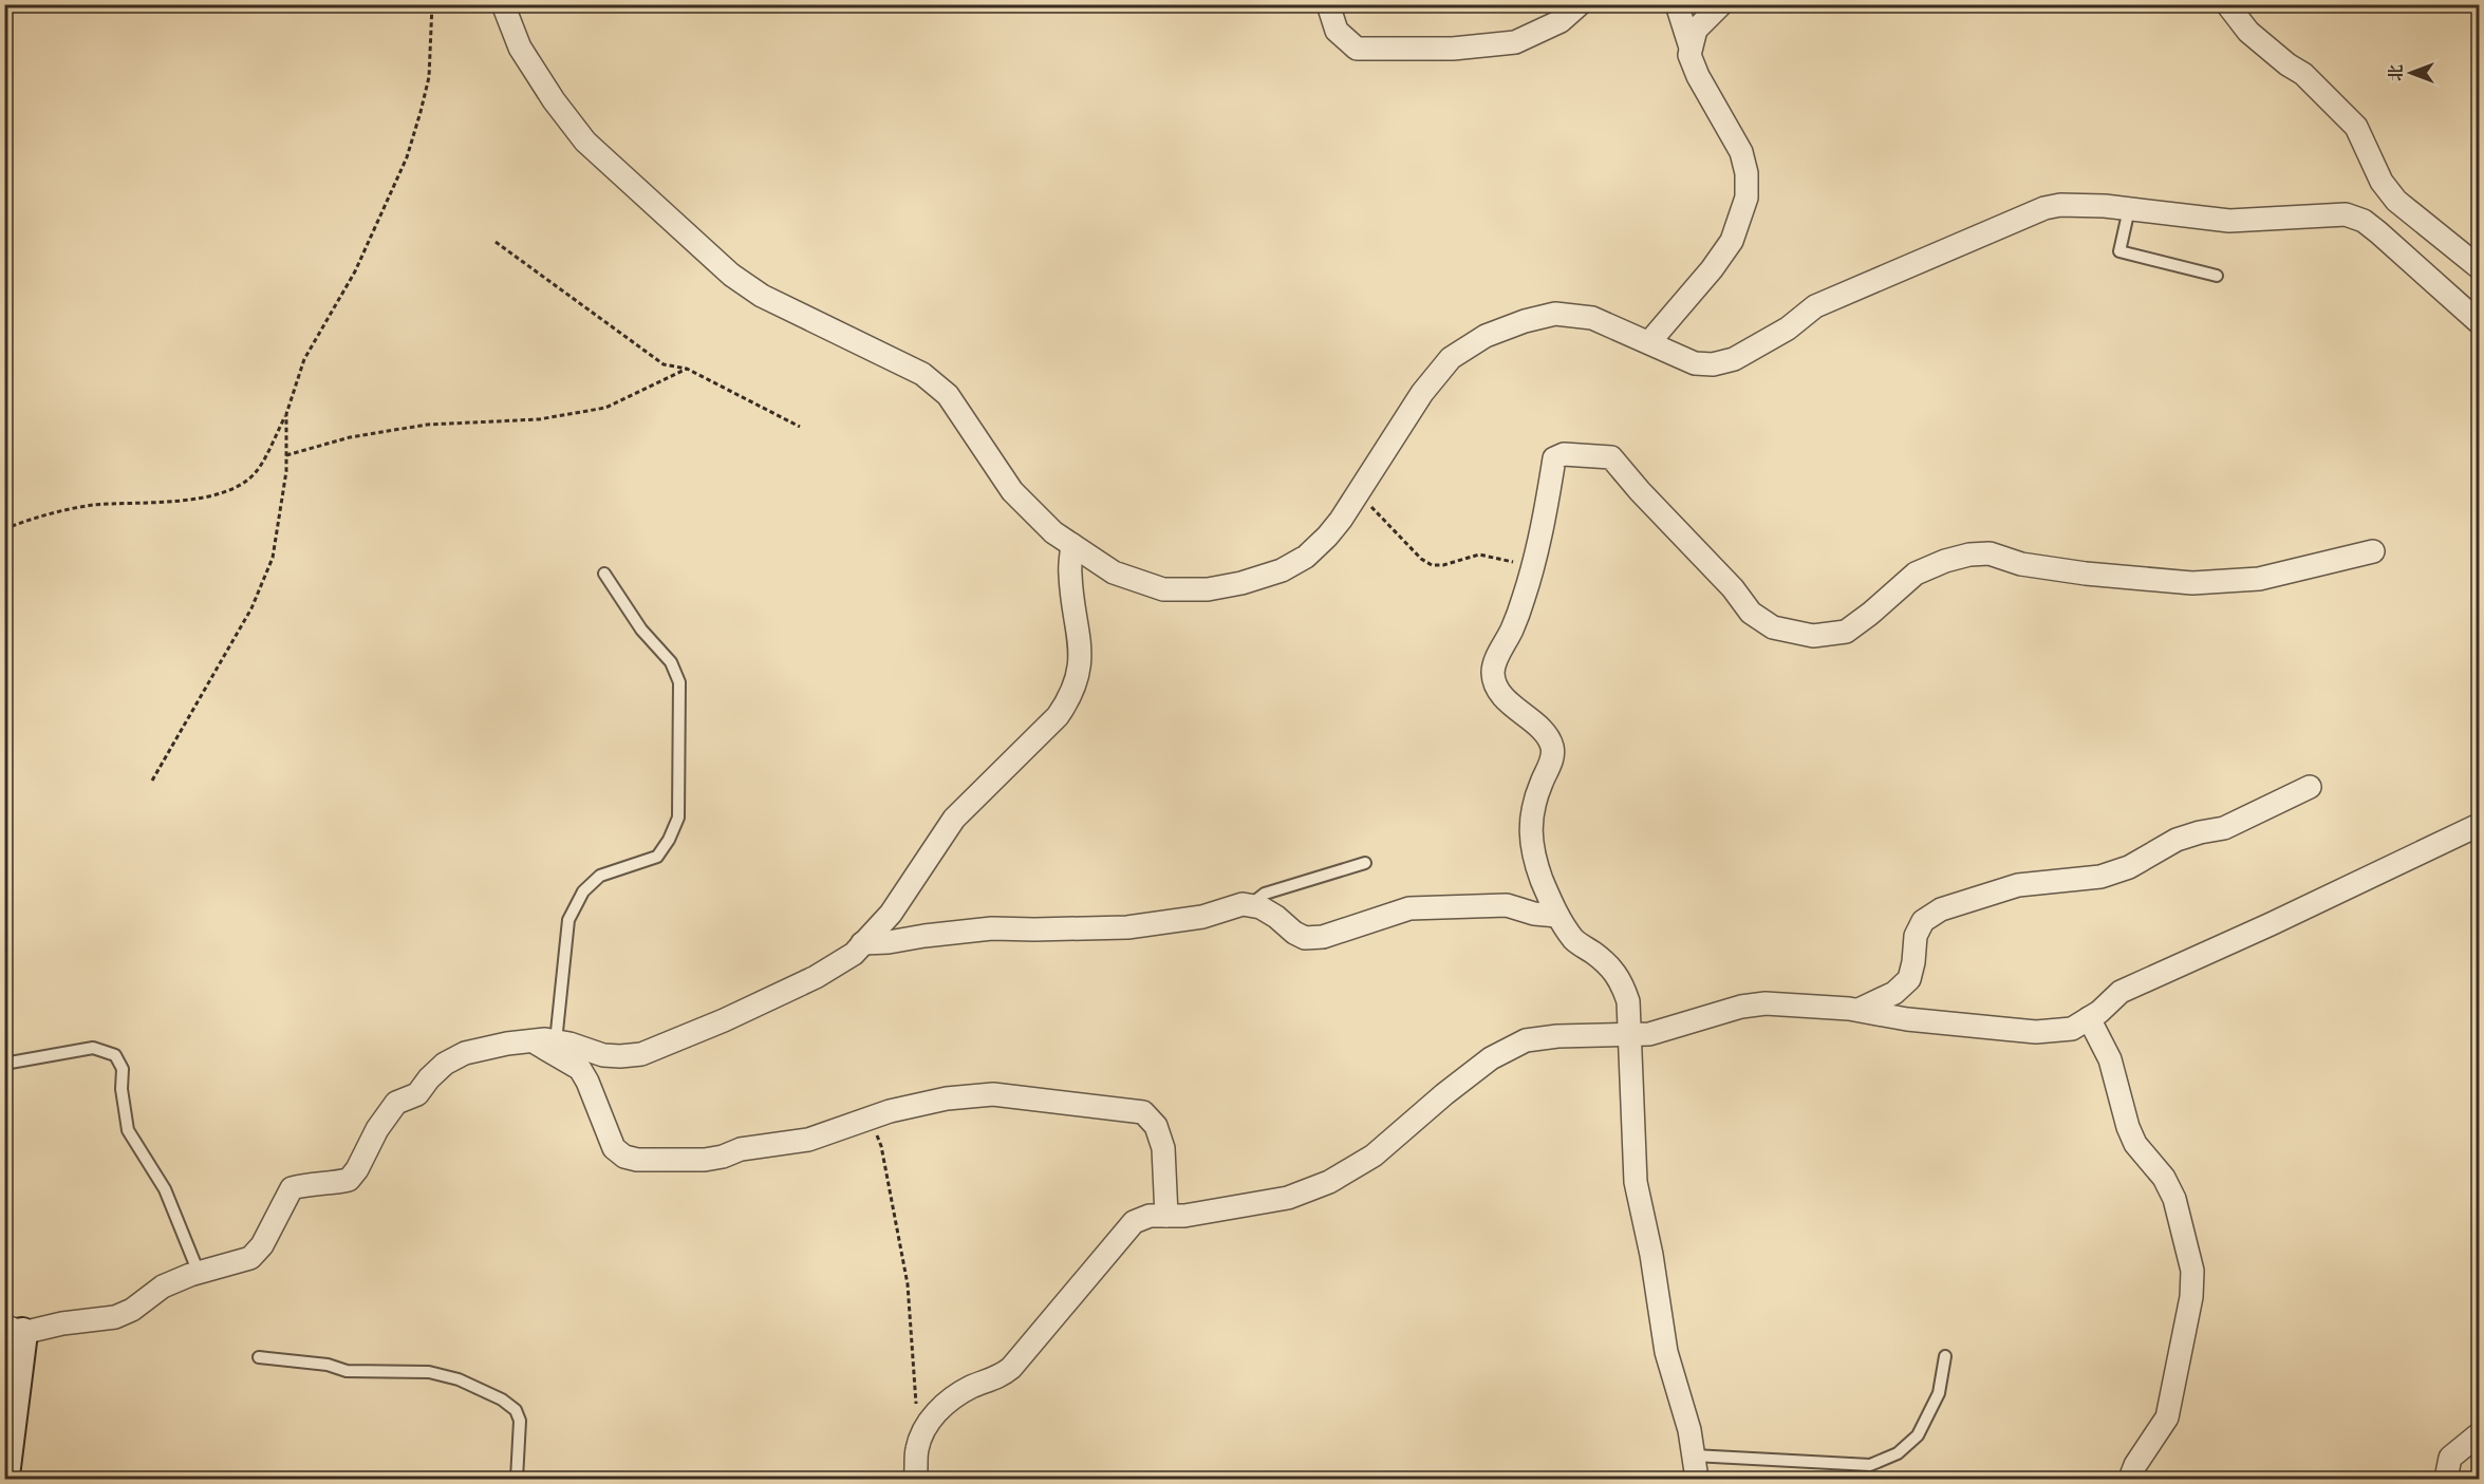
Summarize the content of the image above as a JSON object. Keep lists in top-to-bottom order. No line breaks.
{"north":"left"}
